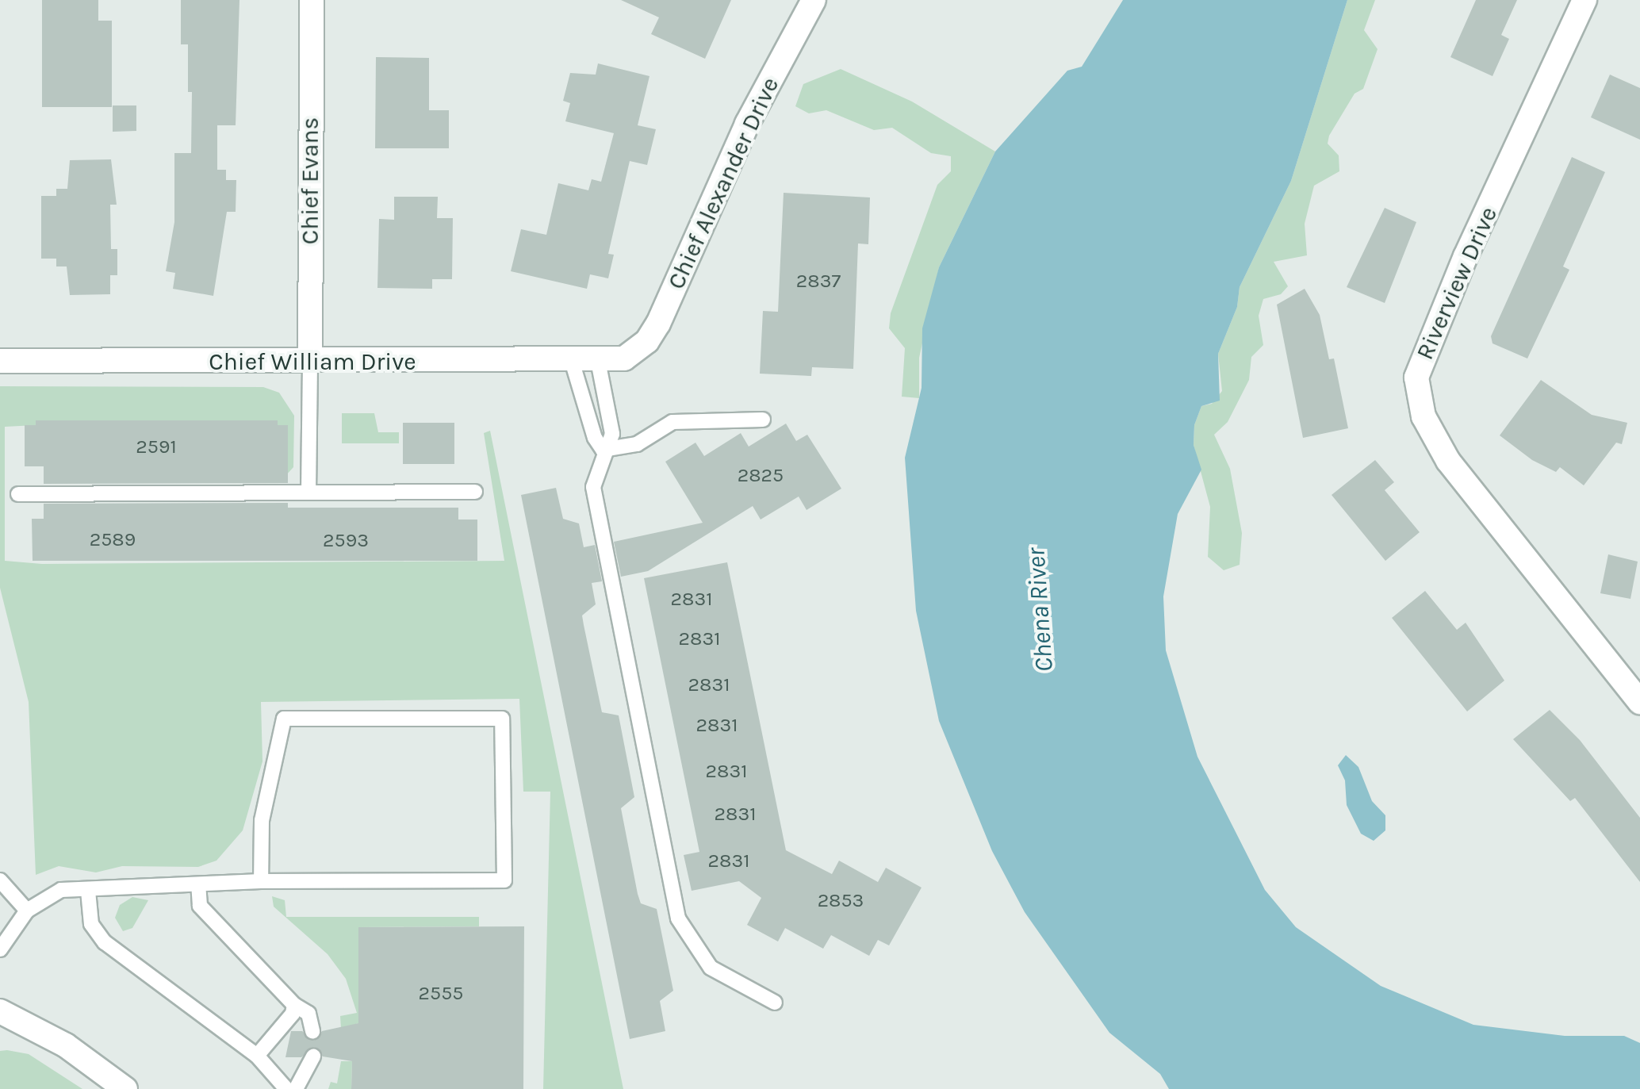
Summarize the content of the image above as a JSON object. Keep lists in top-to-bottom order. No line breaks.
{"streets":{"street":["Chief Evans","Chief Alexander Drive","Riverview Drive","Chief William Drive"]},"crossings":[["Chief Evans","Chief William Drive"],["Chief Alexander Drive","Chief William Drive"]],"water":["Chena River"],"house_numbers":["2837","2591","2825","2589","2593","2831","2831","2831","2831","2831","2831","2831","2853","2555"]}
